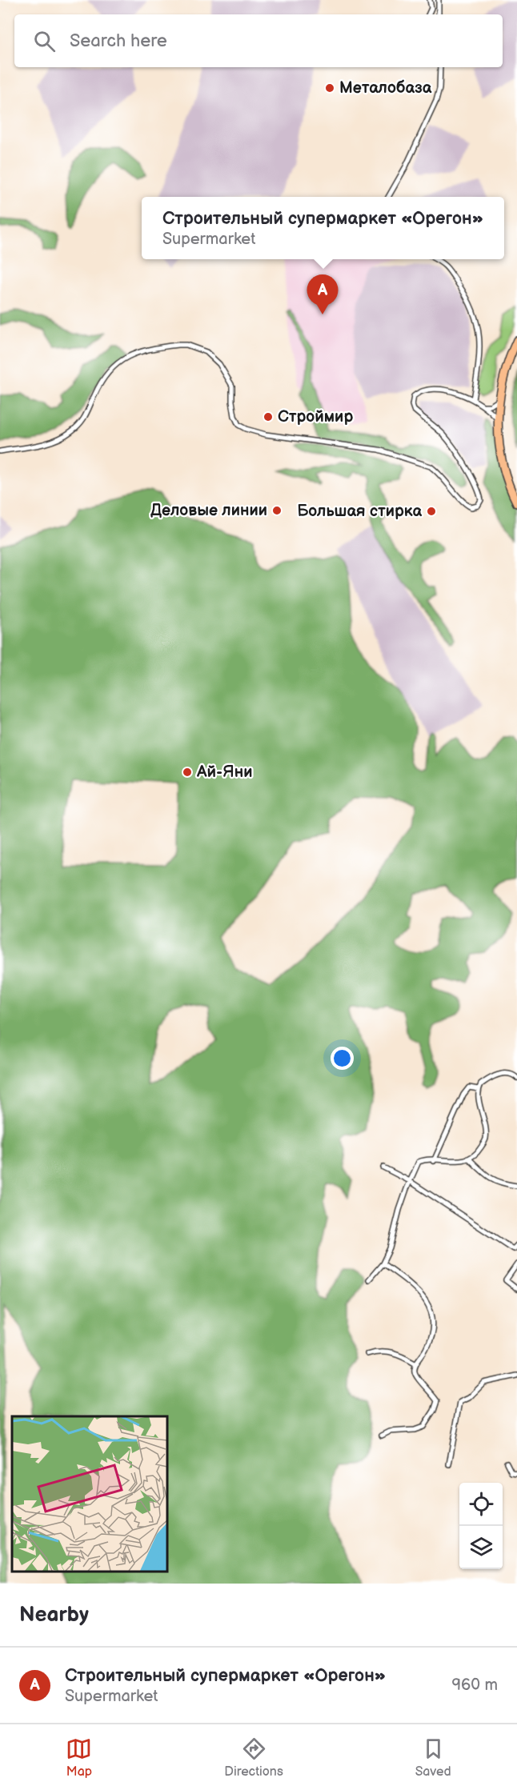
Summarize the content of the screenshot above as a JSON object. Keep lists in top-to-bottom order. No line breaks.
{"places":["Металобаза","Строймир","Деловые линии","Большая стирка","Ай-Яни"],"page":{"search":"Search here","popup":["Строительный супермаркет «Орегон»","Supermarket"],"pins":"A","heading":"Nearby","list":[{"mark":"A","name":"Строительный супермаркет «Орегон»","note":"Supermarket","value":"960 m"}],"nav":["Map","Directions","Saved"]}}
